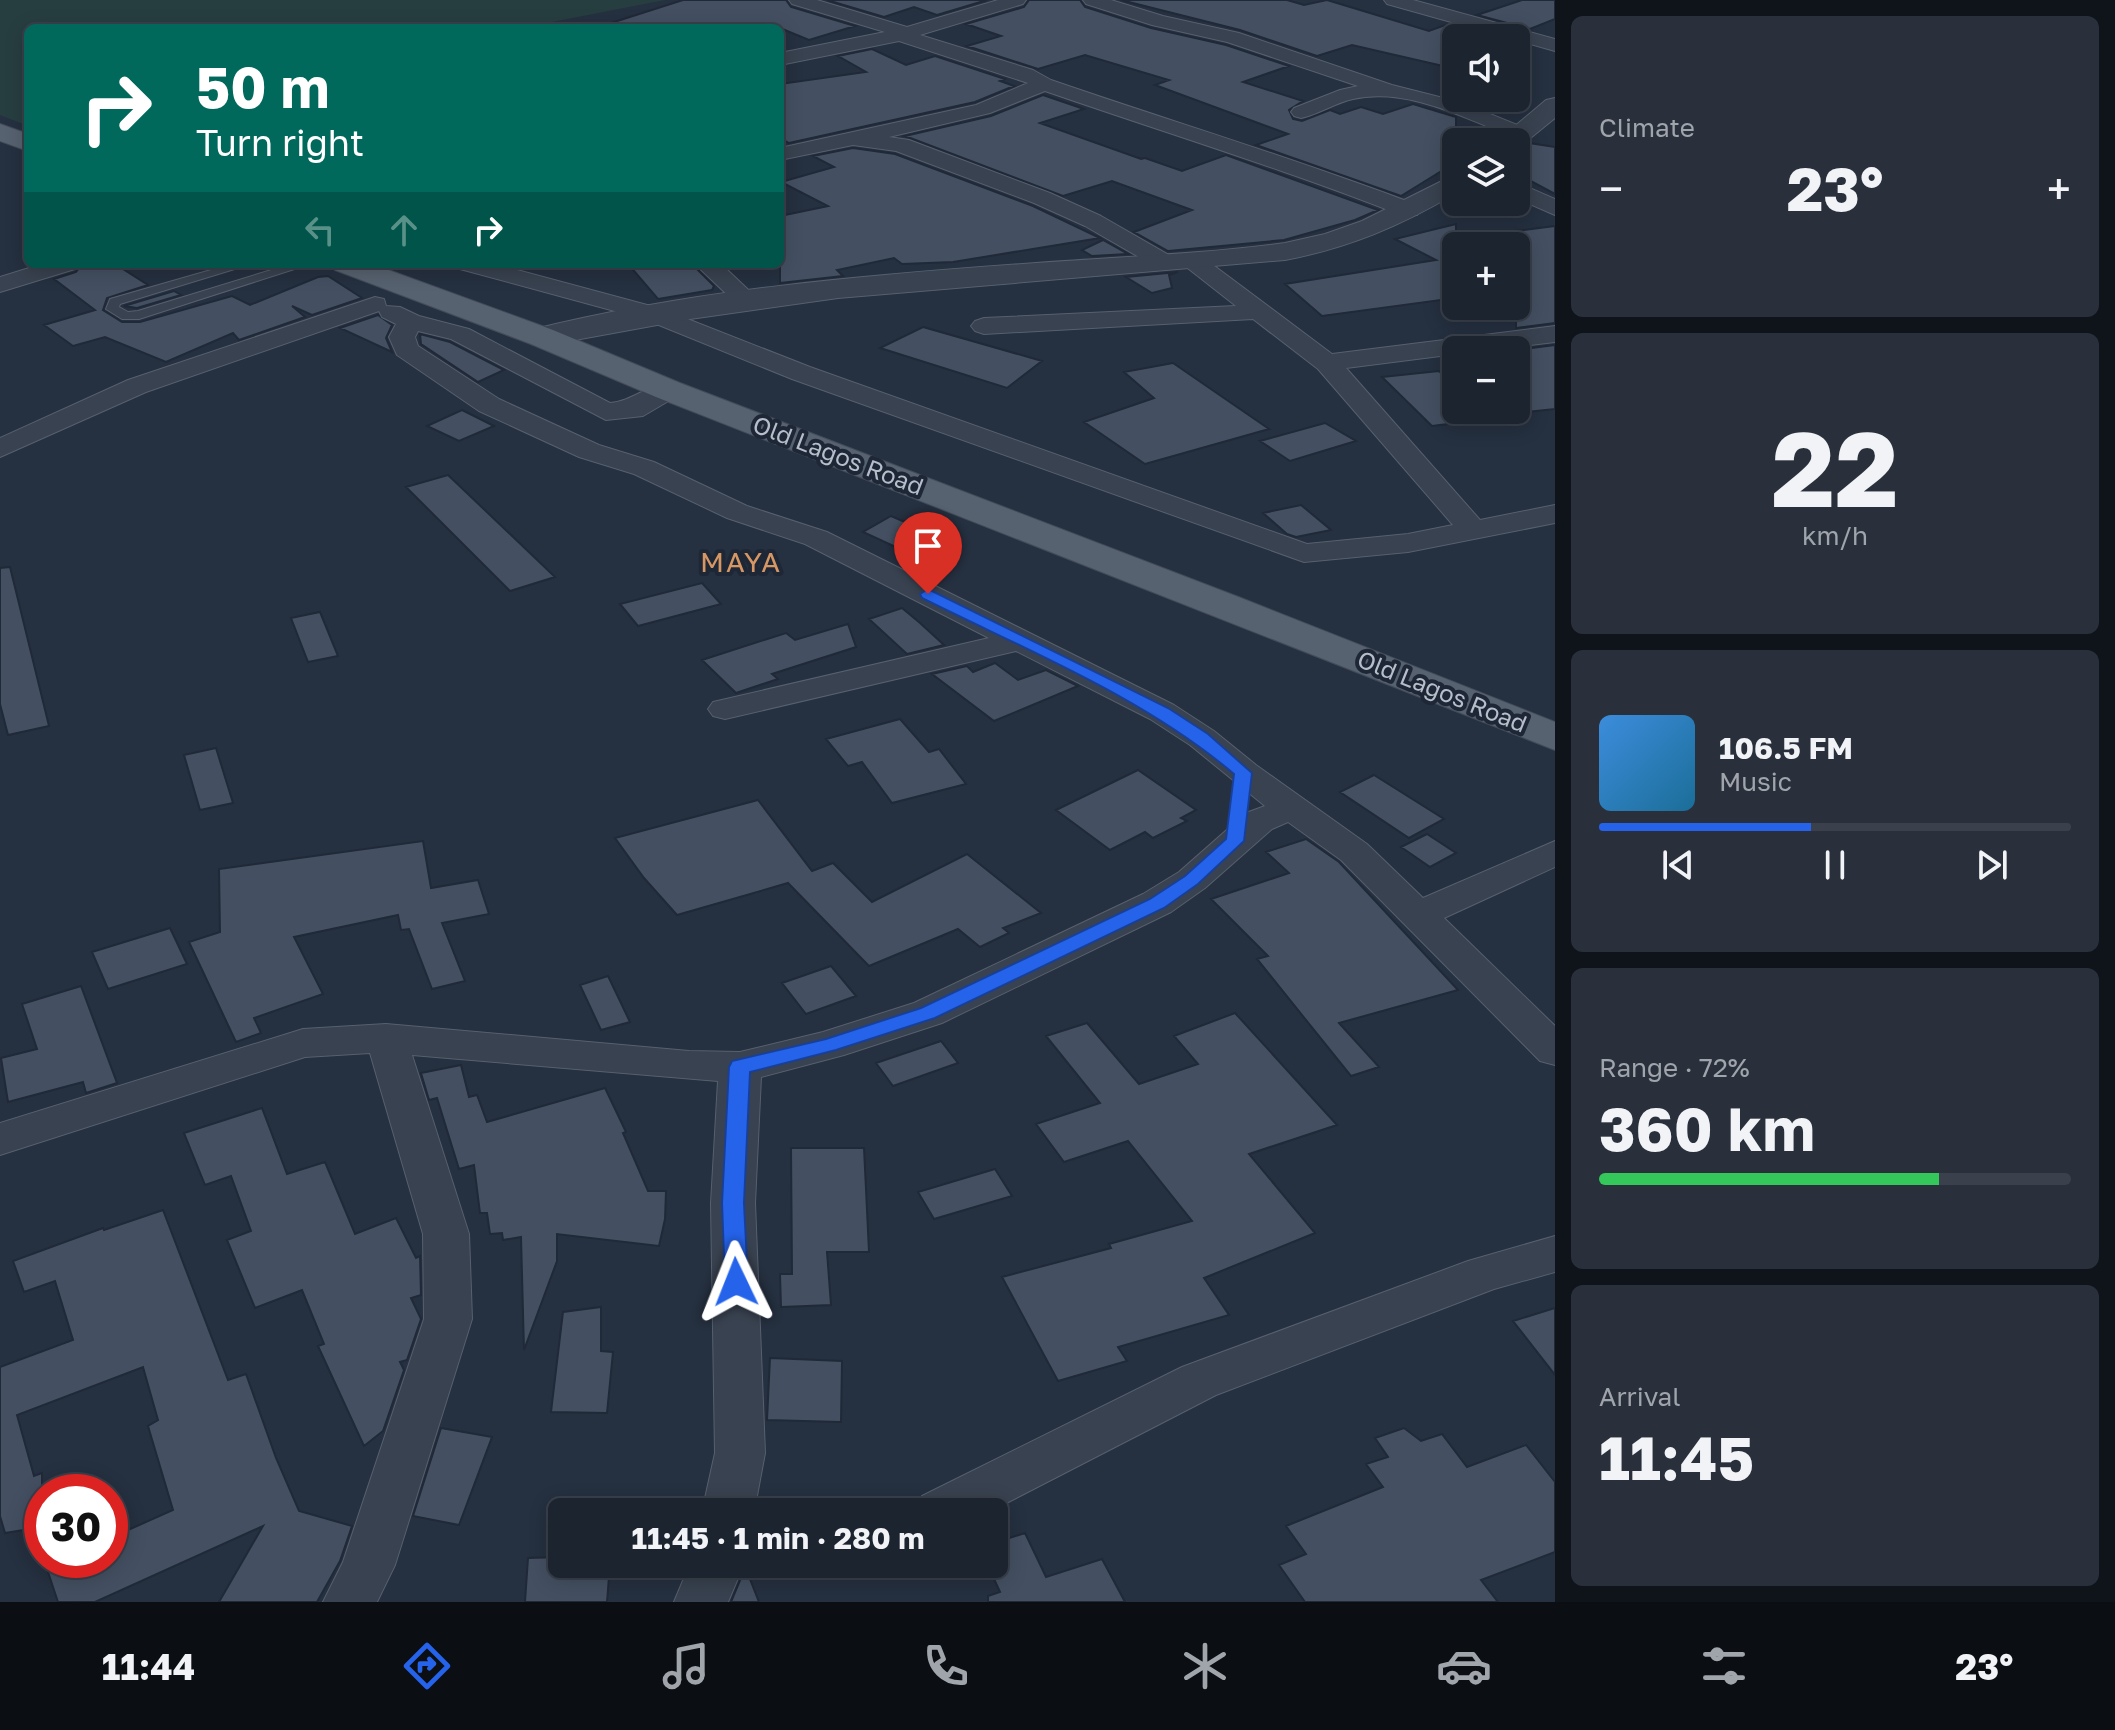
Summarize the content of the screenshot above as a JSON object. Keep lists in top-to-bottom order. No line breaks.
{"streets":{"main road":["Old Lagos Road"]},"districts":["MAYA"],"page":{"tile":["Climate",["22","km/h"],["Range · 72%","360 km"],["Arrival","11:45"]],"map_buttons":["+","−"],"turn":["50 m","Turn right"],"heat":["−","23°","+"],"song":["106.5 FM","Music"],"limit":"30","trip":"11:45 · 1 min · 280 m","tabs":["11:44","23°"]}}
